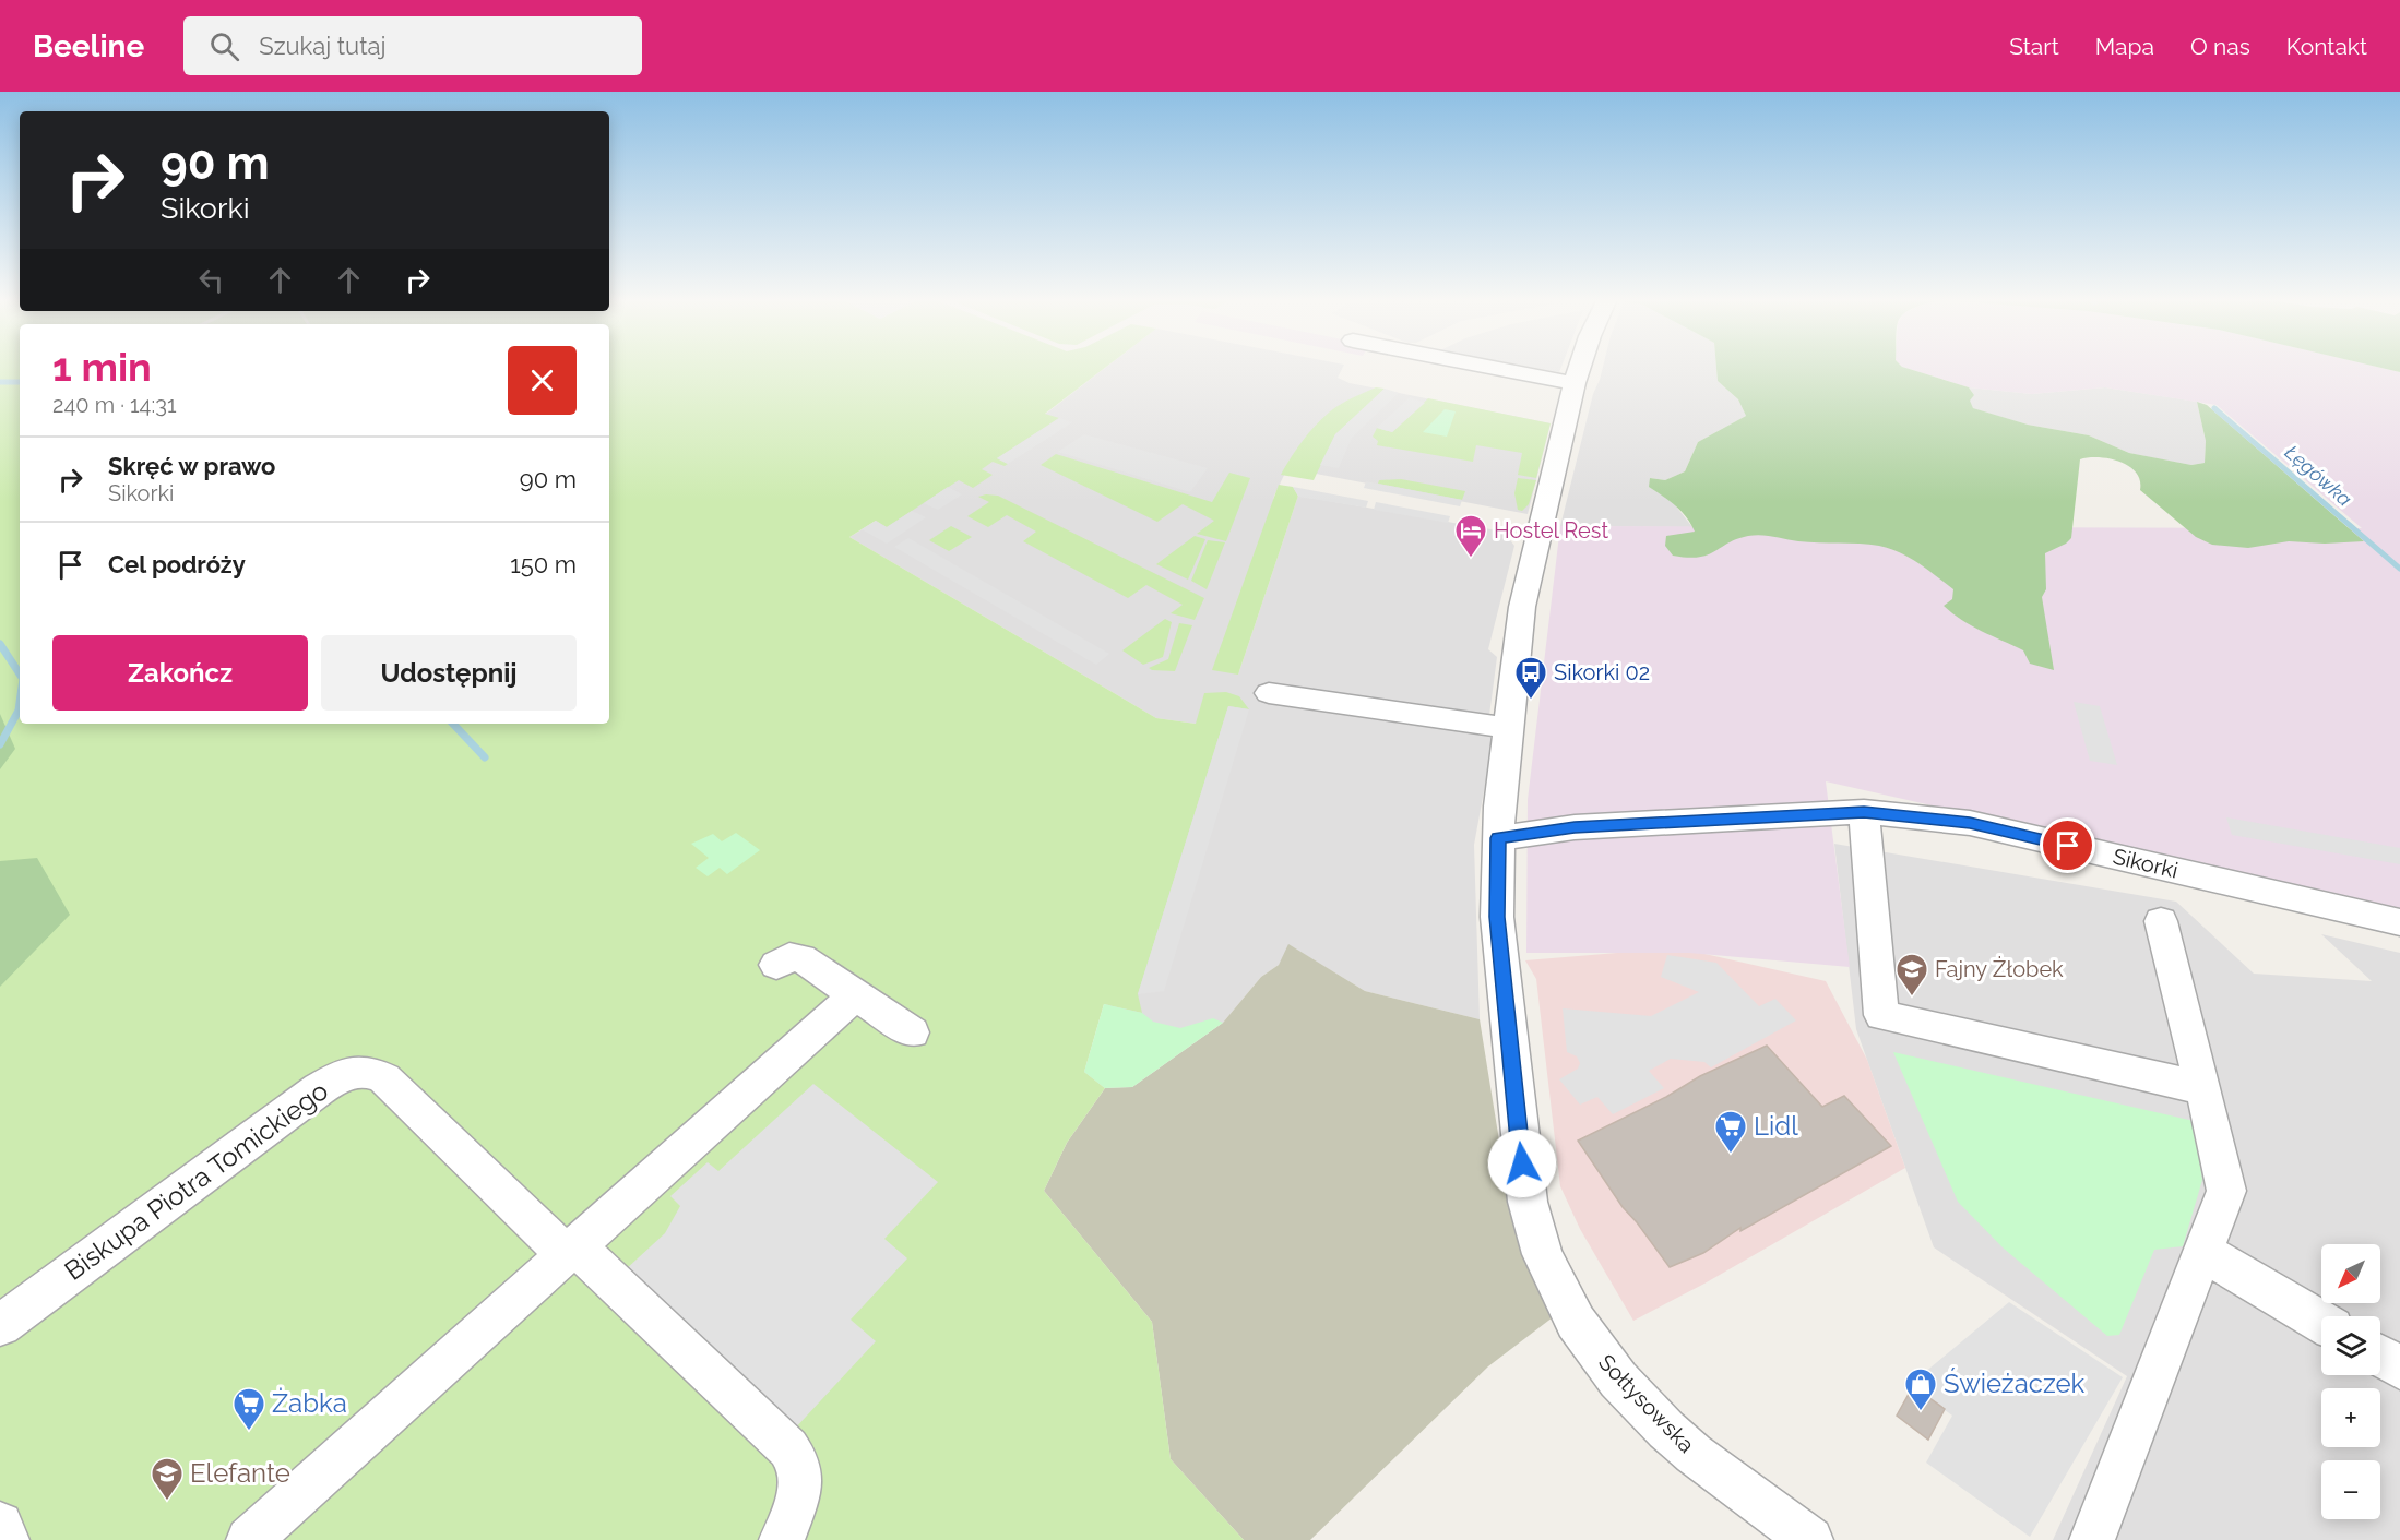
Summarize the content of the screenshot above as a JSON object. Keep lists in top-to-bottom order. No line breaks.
{"streets":{"street":["Sikorki","Biskupa Piotra Tomickiego","Sołtysowska"]},"crossings":[["Sikorki","Sołtysowska"]],"water":["Łęgówka"],"places":{"hotel":["Hostel Rest"],"bus stop":["Sikorki 02"],"school or university":["Fajny Żłobek","Elefante"],"supermarket":["Lidl","Żabka"],"shop":["Świeżaczek"]},"north":"bottom left","page":{"header":"Beeline","search":"Szukaj tutaj","nav":["Start","Mapa","O nas","Kontakt"],"turn":["90 m","Sikorki"],"heading":["1 min","240 m · 14:31"],"list":[{"name":"Skręć w prawo","note":"Sikorki","value":"90 m"},{"name":"Cel podróży","value":"150 m"}],"buttons":["Zakończ","Udostępnij"],"map_buttons":["+","−"]}}
